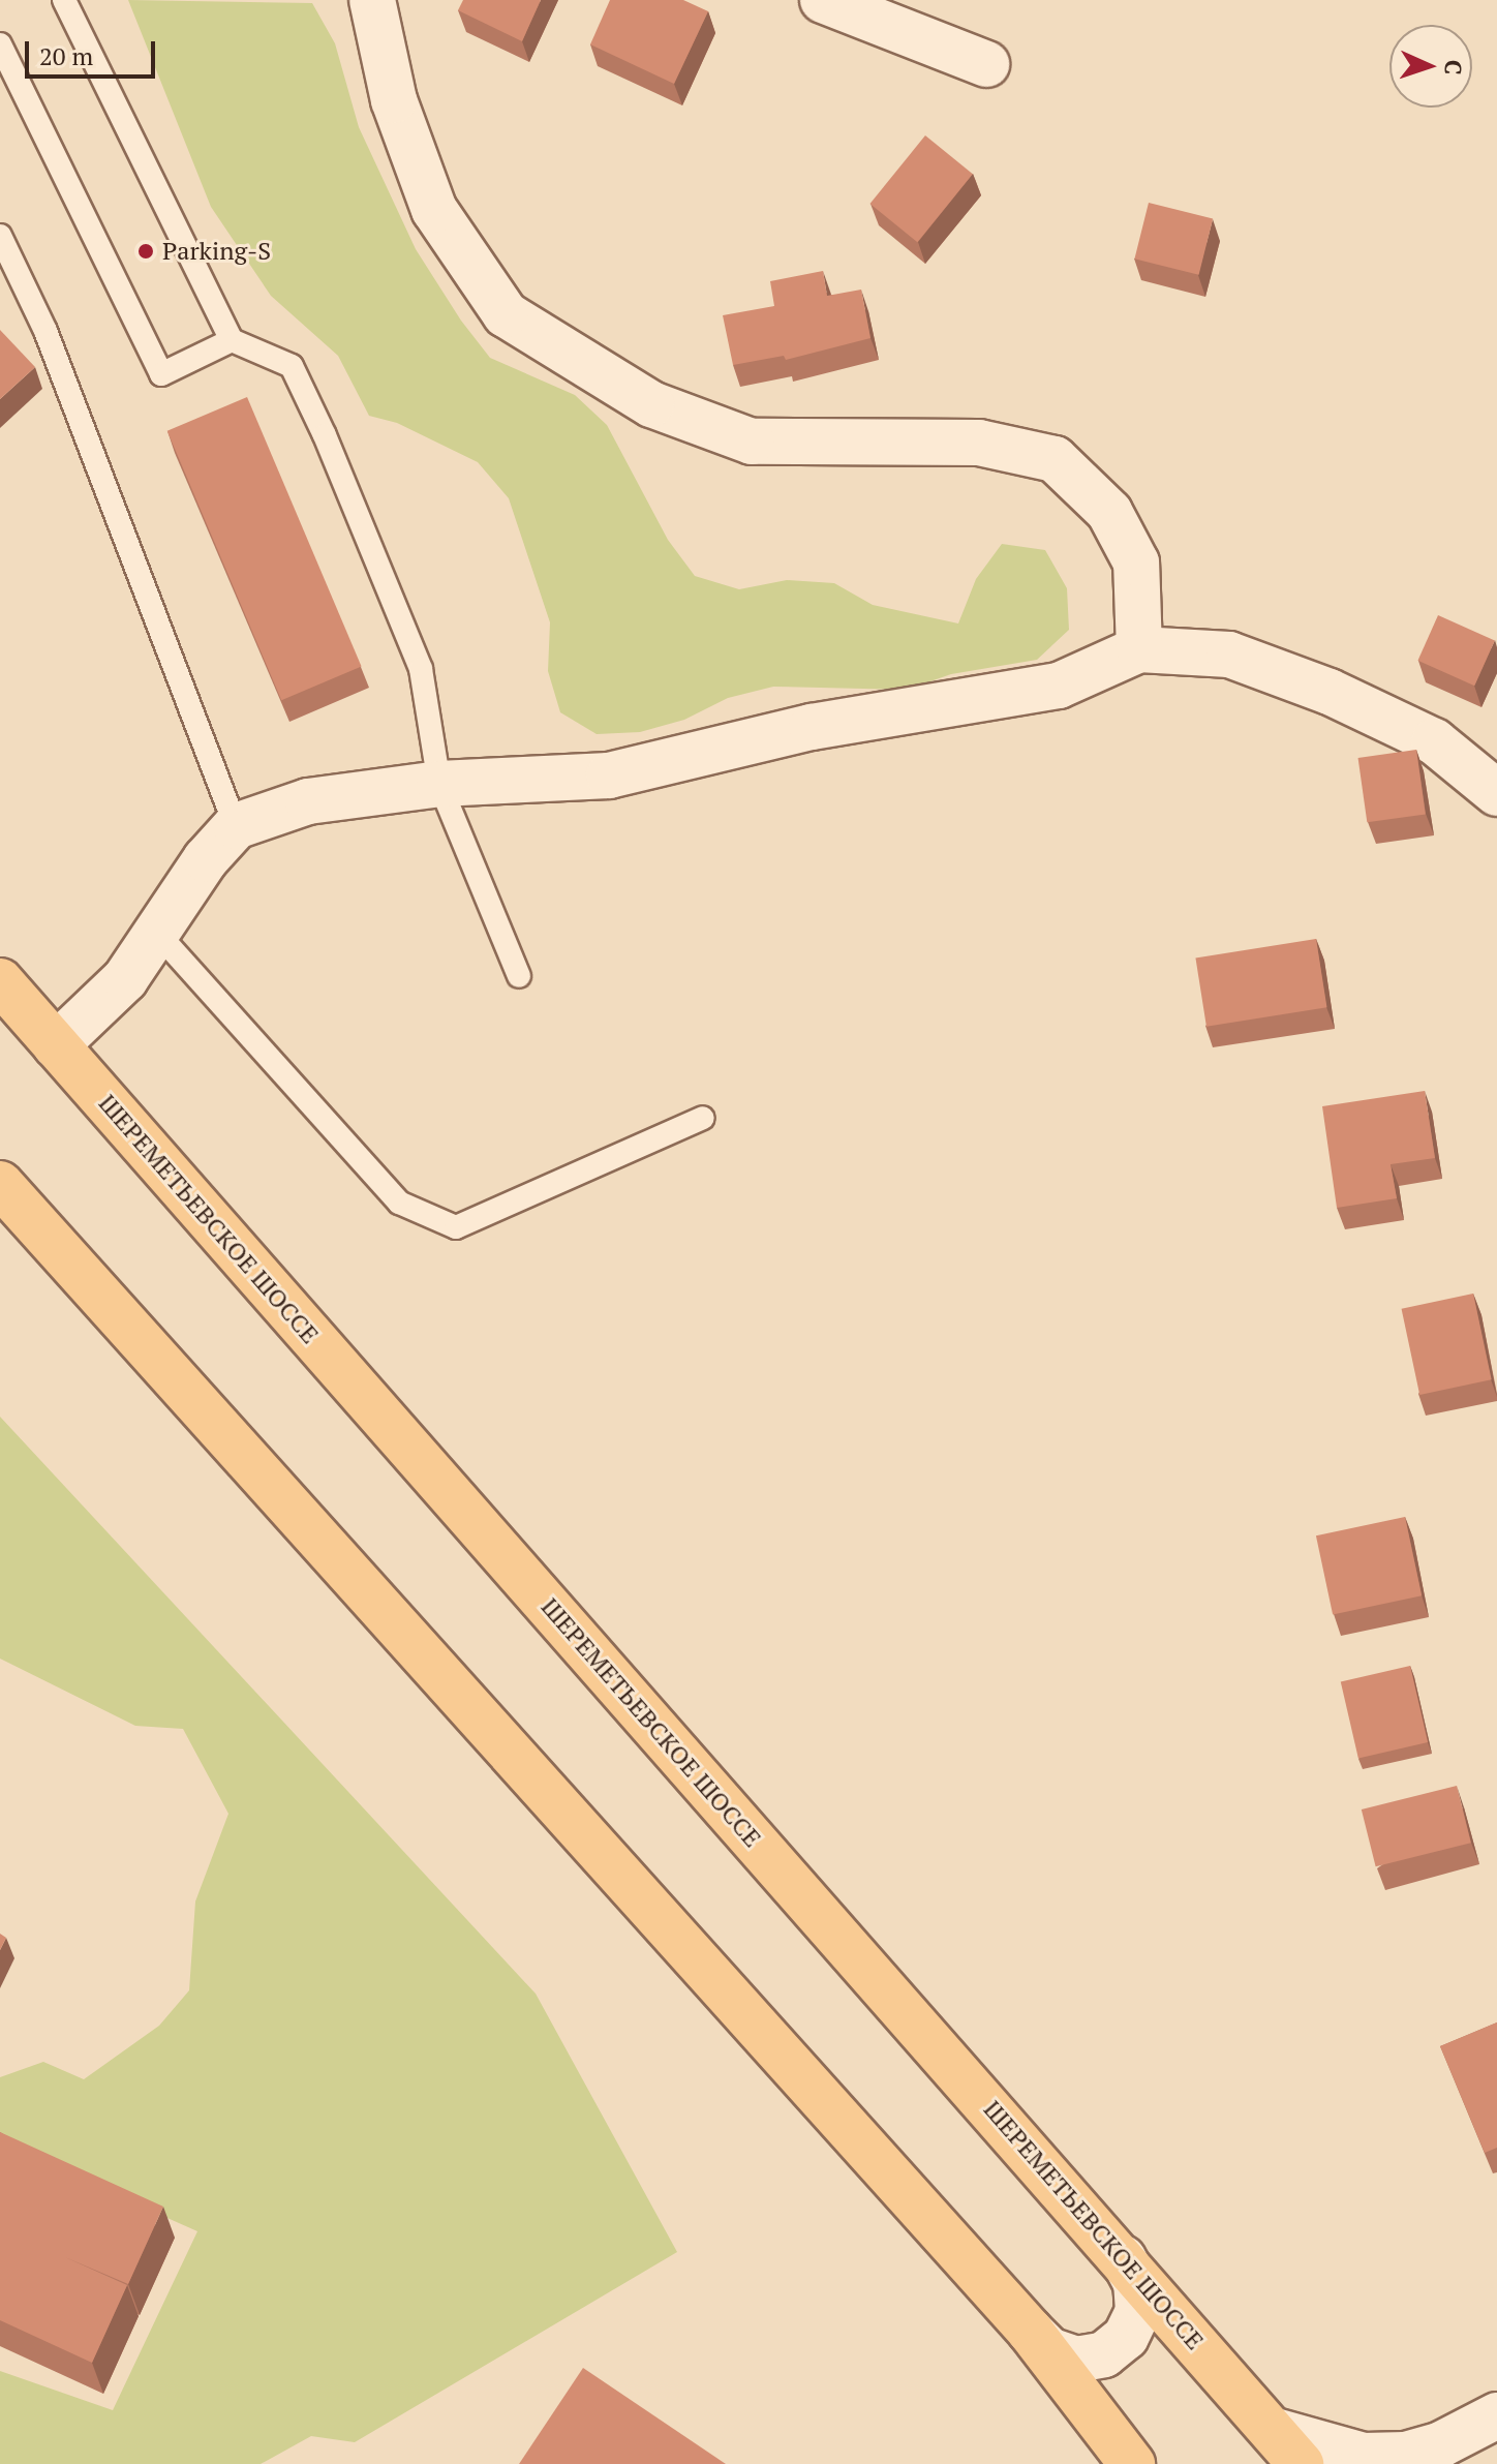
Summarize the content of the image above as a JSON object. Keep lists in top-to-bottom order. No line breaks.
{"streets":{"main road":["ШЕРЕМЕТЬЕВСКОЕ ШОССЕ"]},"places":["Parking-S"],"scale_bar":"20 m","north":"right"}
